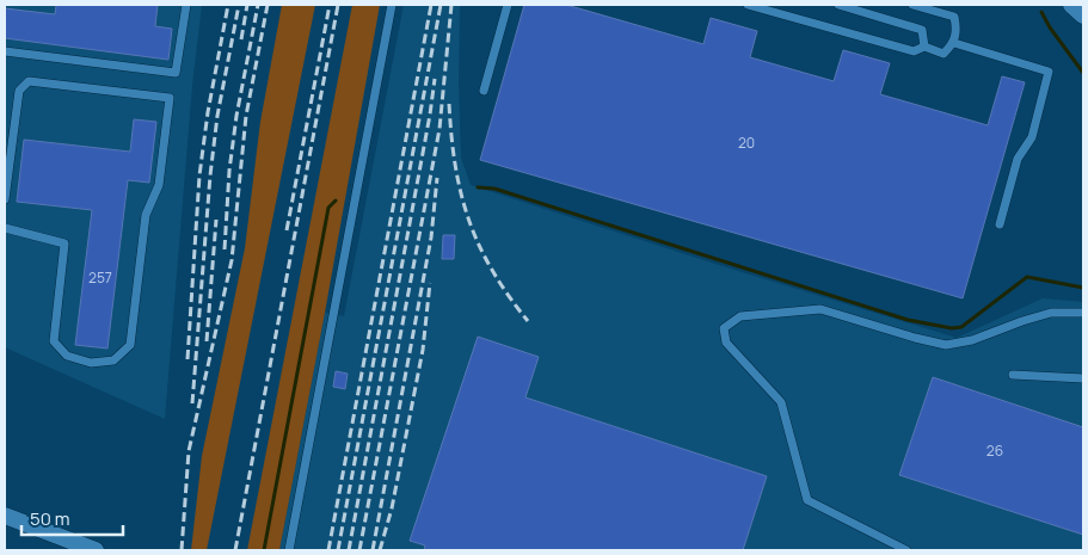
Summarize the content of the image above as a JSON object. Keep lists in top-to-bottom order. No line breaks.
{"house_numbers":["20","257","26"],"scale_bar":"50 m"}
